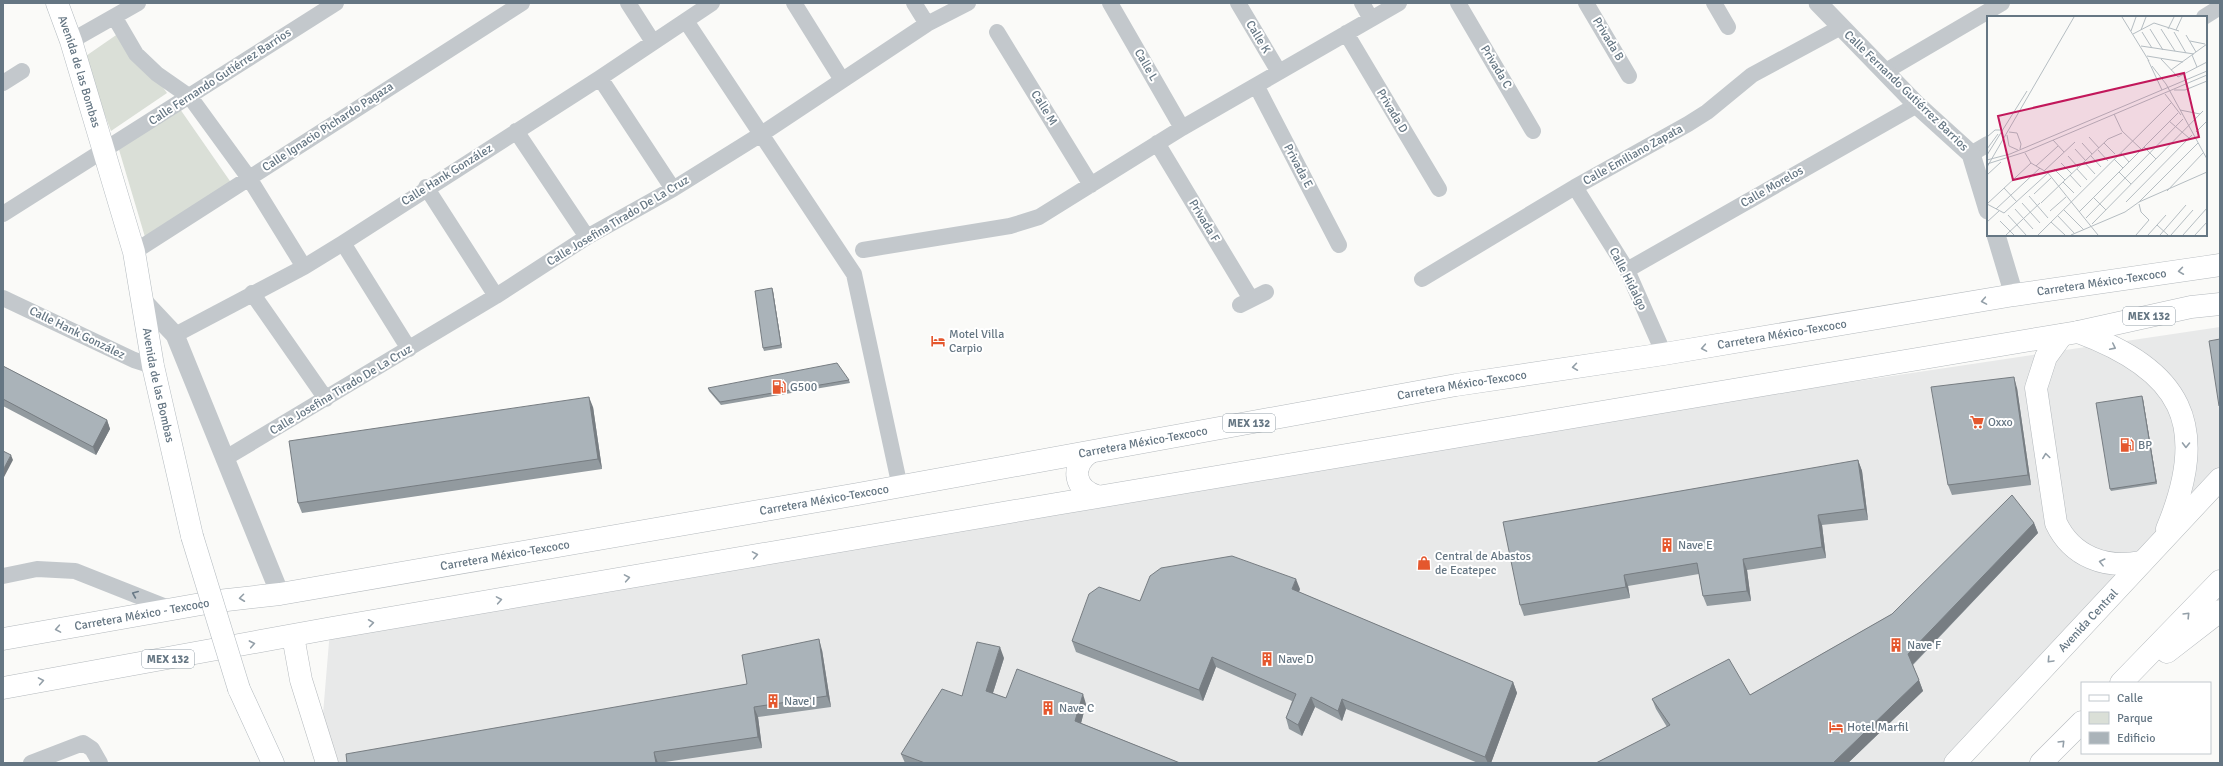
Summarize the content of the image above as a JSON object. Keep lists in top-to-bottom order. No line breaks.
{"streets":{"main road":["Avenida de las Bombas","Carretera México-Texcoco","MEX 132","Carretera México - Texcoco","Avenida Central"],"street":["Calle K","Privada B","Calle L","Privada C","Calle Fernando Gutiérrez Barrios","Calle M","Privada D","Calle Ignacio Pichardo Pagaza","Calle Emiliano Zapata","Privada E","Calle Hank González","Calle Morelos","Calle Josefina Tirado De La Cruz","Privada F","Calle Hidalgo"]},"crossings":[["Avenida de las Bombas","Calle Fernando Gutiérrez Barrios"],["Avenida de las Bombas","Calle Ignacio Pichardo Pagaza"],["Avenida de las Bombas","Calle Hank González"],["Calle Fernando Gutiérrez Barrios","Calle Emiliano Zapata"],["Calle Fernando Gutiérrez Barrios","Calle Morelos"],["Calle Emiliano Zapata","Calle Hidalgo"],["Calle Morelos","Calle Hidalgo"],["Calle Hidalgo","Carretera México-Texcoco"],["Carretera México-Texcoco","Carretera México - Texcoco"]],"places":{"hotel":["Motel Villa Carpio","Hotel Marfil"],"fuel station":["G500","BP"],"supermarket":["Oxxo"],"building":["Nave E","Nave F","Nave D","Nave I","Nave C"],"shop":["Central de Abastos de Ecatepec"]},"legend":["Calle","Parque","Edificio"]}
